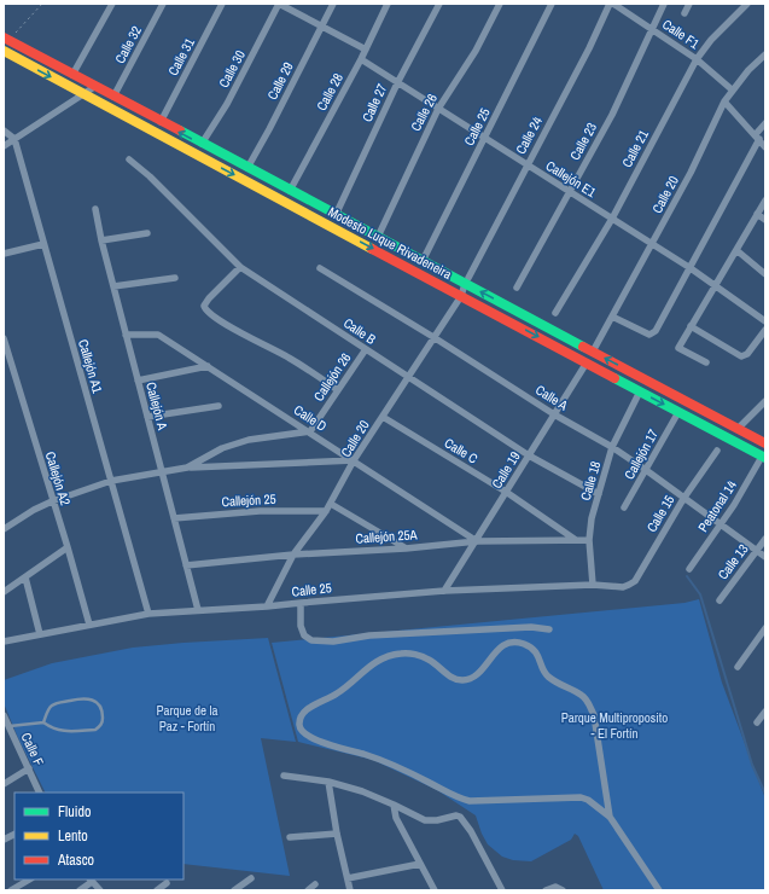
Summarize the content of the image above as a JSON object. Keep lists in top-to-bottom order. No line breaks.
{"streets":{"street":["Calle F1","Calle 32","Calle 31","Calle 30","Calle 29","Calle 28","Calle 27","Calle 26","Calle 25","Calle 24","Calle 23","Calle 21","Callejón E1","Calle 20","Modesto Luque Rivadeneira","Calle B","Callejón A1","Callejón 26","Calle A","Callejón A","Calle D","Calle C","Callejón 17","Calle 19","Callejón A2","Calle 18","Callejón 25","Peatonal 14","Calle 15","Callejón 25A","Calle 13","Calle F"]},"crossings":[["Calle F1","Calle 23"],["Calle F1","Calle 21"],["Calle F1","Calle 20"],["Calle 32","Modesto Luque Rivadeneira"],["Calle 31","Modesto Luque Rivadeneira"],["Calle 30","Modesto Luque Rivadeneira"],["Calle 29","Modesto Luque Rivadeneira"],["Calle 28","Callejón E1"],["Calle 28","Modesto Luque Rivadeneira"],["Calle 27","Callejón E1"],["Calle 27","Modesto Luque Rivadeneira"],["Calle 26","Callejón E1"],["Calle 26","Modesto Luque Rivadeneira"],["Calle 25","Callejón E1"],["Calle 25","Calle 20"],["Calle 25","Modesto Luque Rivadeneira"],["Calle 25","Callejón A1"],["Calle 25","Callejón A"],["Calle 25","Calle 19"],["Calle 25","Callejón A2"],["Calle 25","Calle 18"],["Calle 25","Calle 15"],["Calle 24","Callejón E1"],["Calle 24","Calle 20"],["Calle 24","Modesto Luque Rivadeneira"],["Calle 23","Callejón E1"],["Calle 21","Callejón E1"],["Callejón E1","Calle 20"],["Calle 20","Modesto Luque Rivadeneira"],["Calle 20","Calle B"],["Calle 20","Calle A"],["Calle 20","Calle D"],["Calle 20","Calle C"],["Calle 20","Callejón 25"],["Calle 20","Callejón 25A"],["Modesto Luque Rivadeneira","Callejón 17"],["Modesto Luque Rivadeneira","Calle 19"],["Modesto Luque Rivadeneira","Calle 18"],["Modesto Luque Rivadeneira","Peatonal 14"],["Calle B","Callejón 26"],["Calle B","Calle 19"],["Calle B","Calle 18"],["Callejón 26","Calle D"],["Calle A","Callejón 17"],["Calle A","Calle 19"],["Calle A","Calle 18"],["Calle A","Peatonal 14"],["Calle A","Calle 15"],["Calle A","Calle 13"],["Callejón A","Calle D"],["Callejón A","Callejón 25"],["Callejón A","Callejón 25A"],["Calle D","Calle 19"],["Calle D","Callejón 25A"],["Calle C","Calle 19"],["Calle C","Callejón 25A"],["Calle 19","Callejón 25A"],["Calle 18","Callejón 25A"]],"parks":["Parque de la Paz - Fortín","Parque Multiproposito - El Fortín"],"legend":["Fluido","Lento","Atasco"]}
